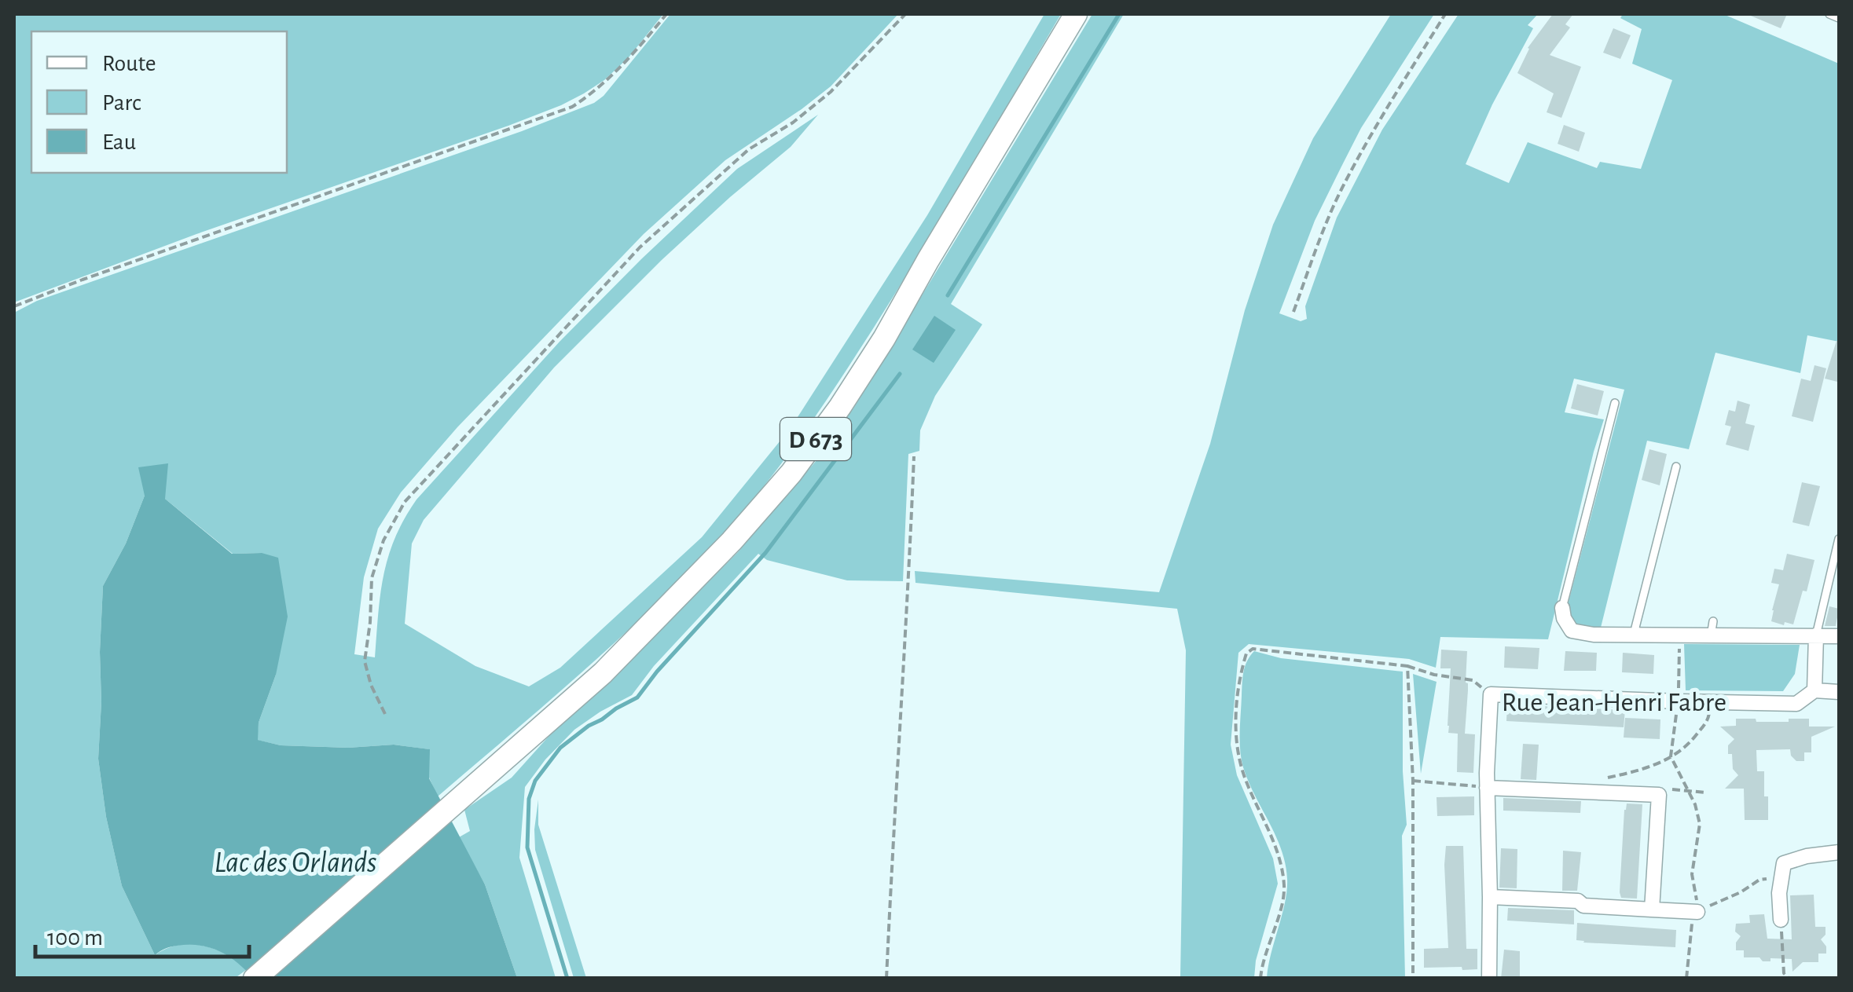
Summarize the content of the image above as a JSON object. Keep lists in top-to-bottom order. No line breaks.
{"streets":{"main road":["D 673"],"street":["Rue Jean-Henri Fabre"]},"water":["Lac des Orlands"],"legend":["Route","Parc","Eau"],"scale_bar":"100 m"}
